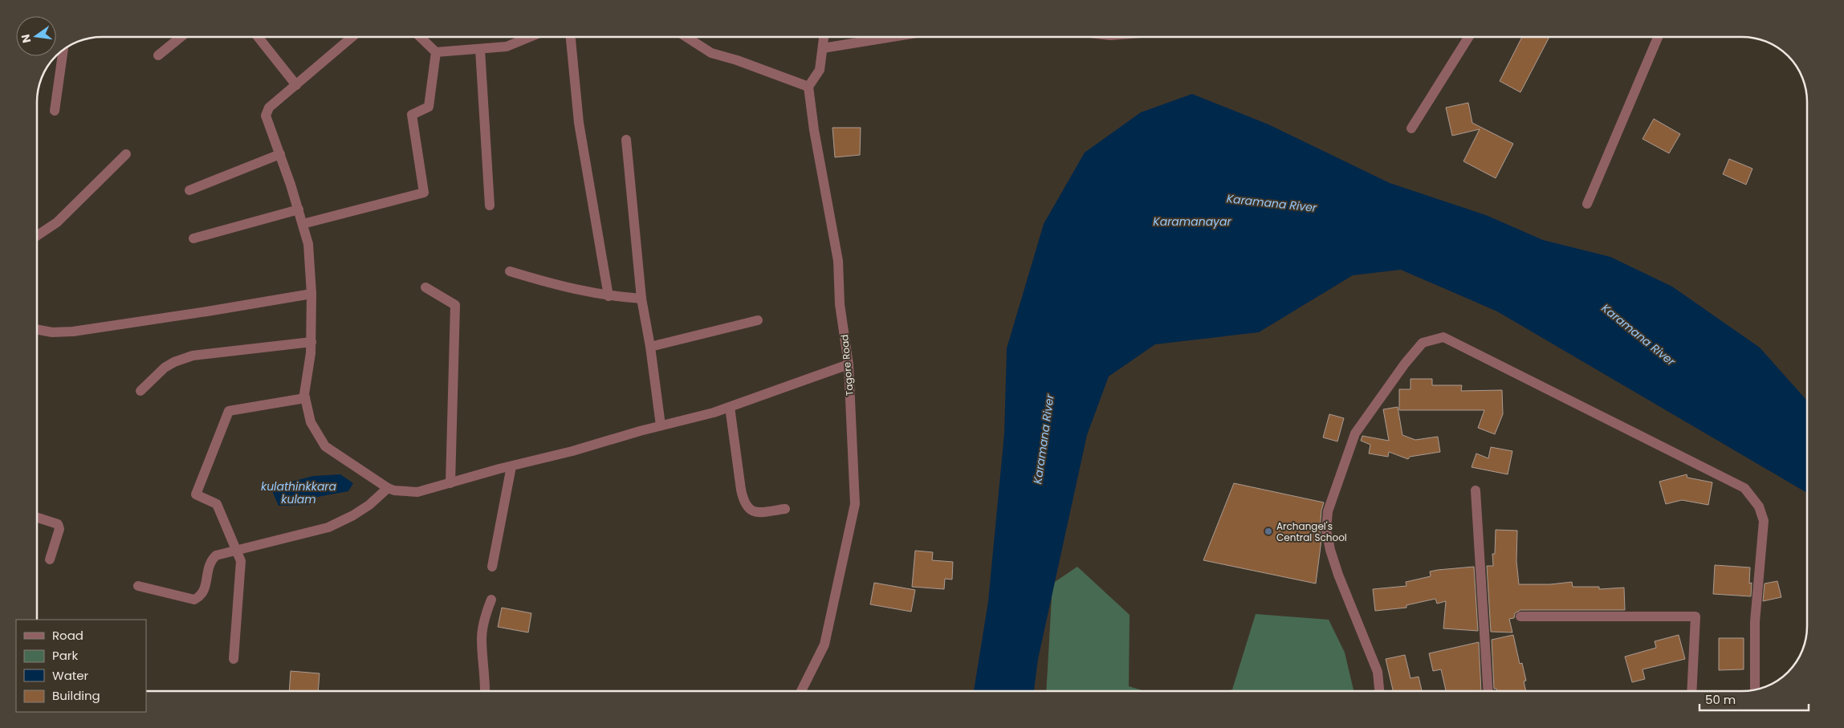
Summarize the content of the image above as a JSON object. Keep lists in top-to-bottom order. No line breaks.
{"streets":{"street":["Tagore Road"]},"water":["Karamana River","Karamanayar","kulathinkkara kulam"],"places":["Archangel's Central School"],"legend":["Road","Park","Water","Building"],"scale_bar":"50 m","north":"left"}
